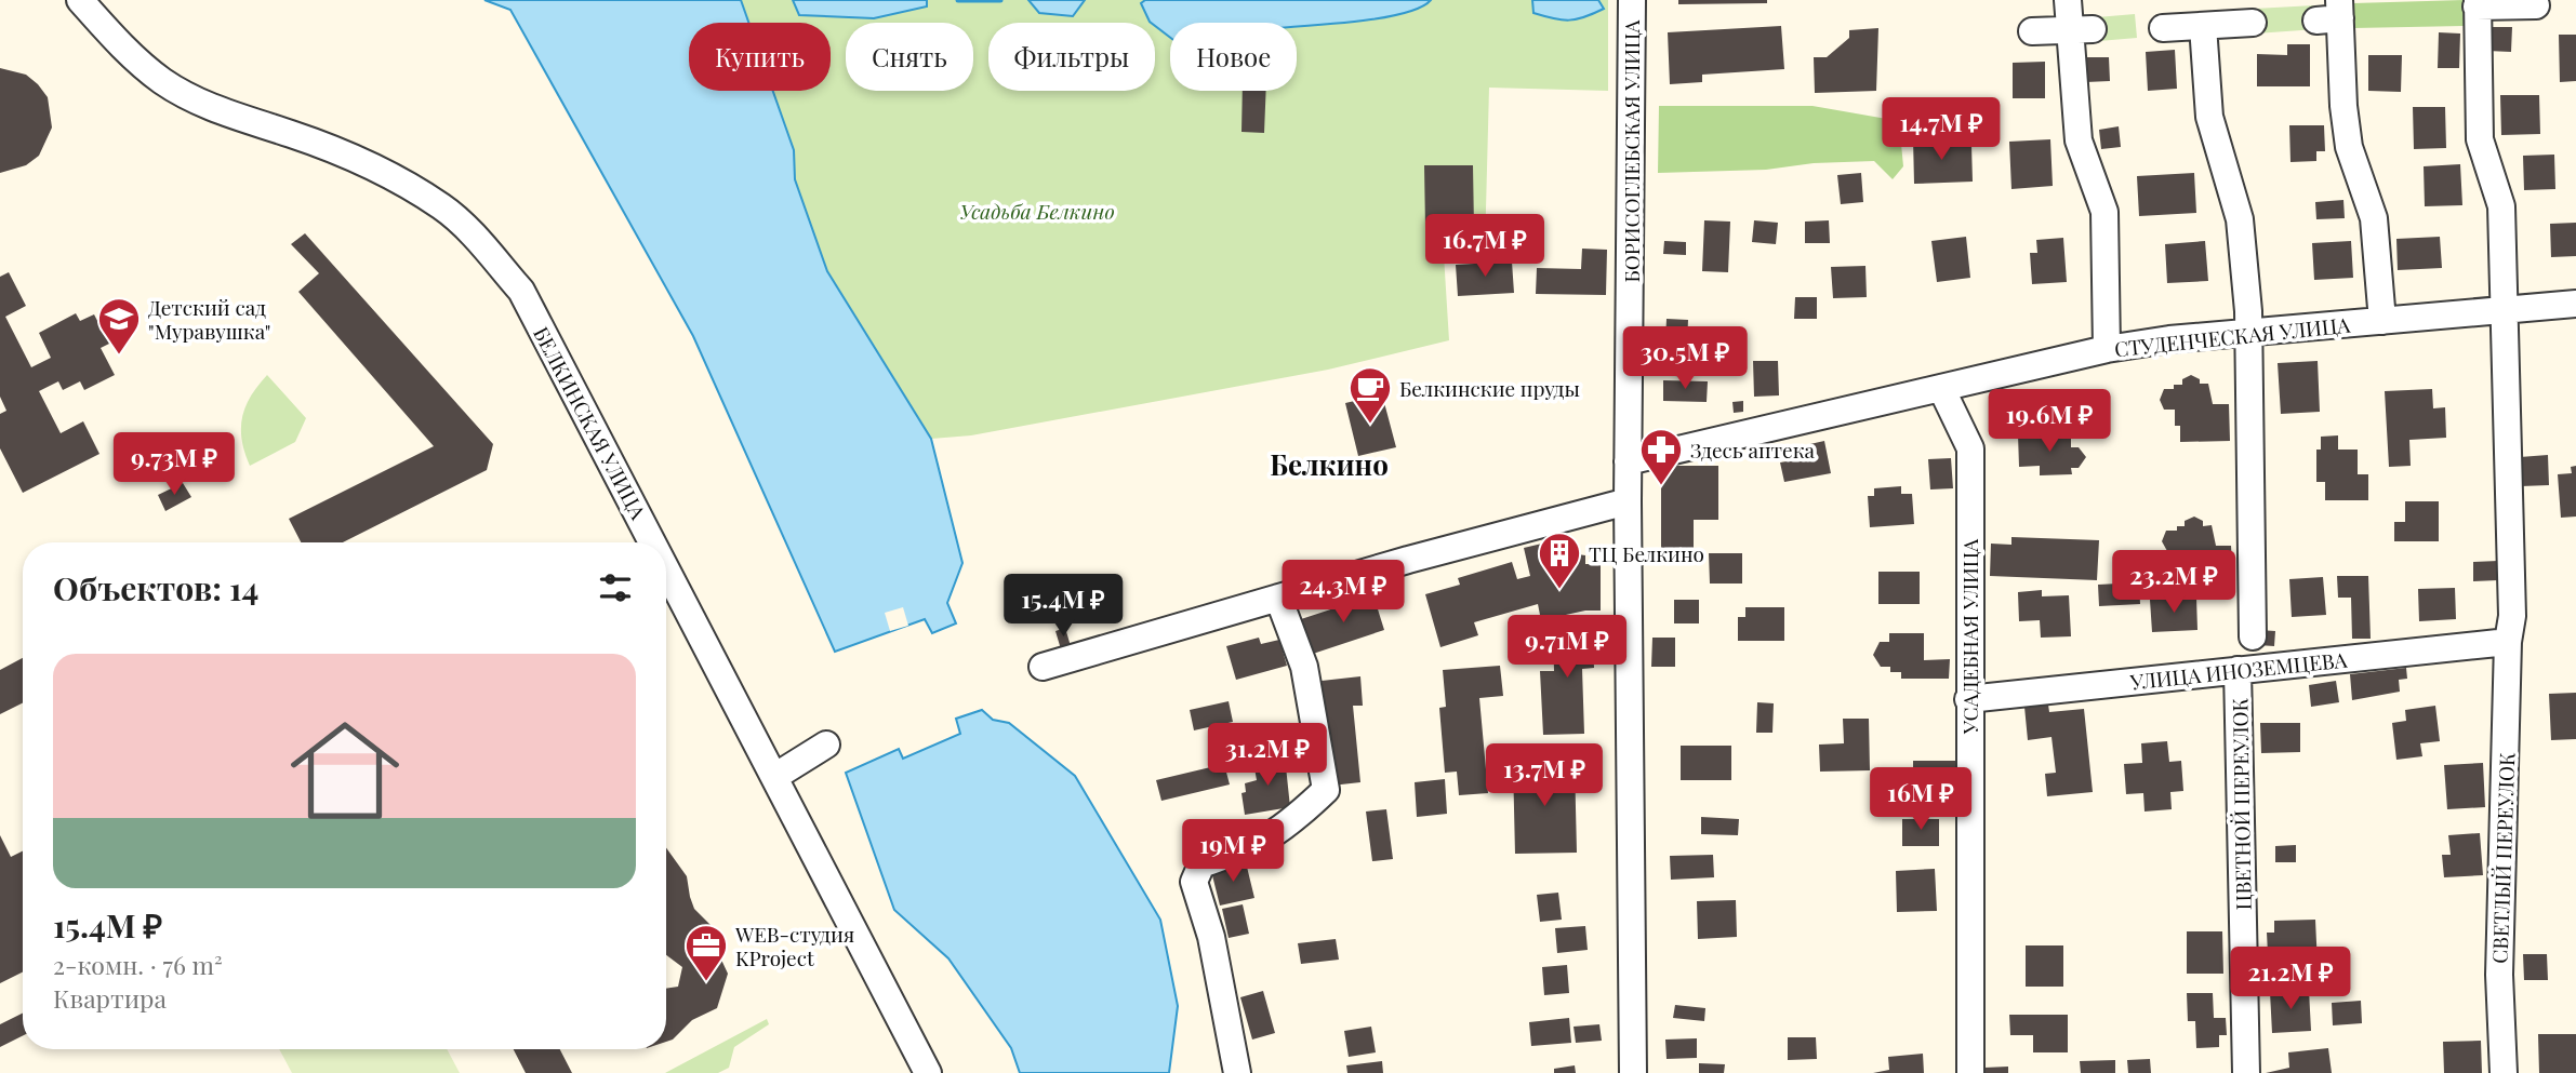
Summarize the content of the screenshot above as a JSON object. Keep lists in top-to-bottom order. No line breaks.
{"streets":{"street":["БОРИСОГЛЕБСКАЯ УЛИЦА","СТУДЕНЧЕСКАЯ УЛИЦА","БЕЛКИНСКАЯ УЛИЦА","УСАДЕБНАЯ УЛИЦА","УЛИЦА ИНОЗЕМЦЕВА","ЦВЕТНОЙ ПЕРЕУЛОК","СВЕТЛЫЙ ПЕРЕУЛОК"]},"crossings":[["БОРИСОГЛЕБСКАЯ УЛИЦА","СТУДЕНЧЕСКАЯ УЛИЦА"],["СТУДЕНЧЕСКАЯ УЛИЦА","УСАДЕБНАЯ УЛИЦА"],["СТУДЕНЧЕСКАЯ УЛИЦА","СВЕТЛЫЙ ПЕРЕУЛОК"],["УСАДЕБНАЯ УЛИЦА","УЛИЦА ИНОЗЕМЦЕВА"],["УЛИЦА ИНОЗЕМЦЕВА","ЦВЕТНОЙ ПЕРЕУЛОК"],["УЛИЦА ИНОЗЕМЦЕВА","СВЕТЛЫЙ ПЕРЕУЛОК"]],"districts":["Белкино"],"parks":["Усадьба Белкино"],"places":{"school or university":["Детский сад \"Муравушка\""],"cafe":["Белкинские пруды"],"pharmacy":["Здесь аптека"],"building":["ТЦ Белкино"],"office":["WEB-студия KProject"]},"page":{"chip":["Купить","Снять","Фильтры","Новое"],"price":["14.7M ₽","16.7M ₽","30.5M ₽","19.6M ₽","9.73M ₽","23.2M ₽","24.3M ₽","15.4M ₽","9.71M ₽","31.2M ₽","13.7M ₽","16M ₽","19M ₽","21.2M ₽"],"heading":"Объектов: 14","list":[{"name":"15.4M ₽","note":"2-комн. · 76 m² · Квартира"}]}}
